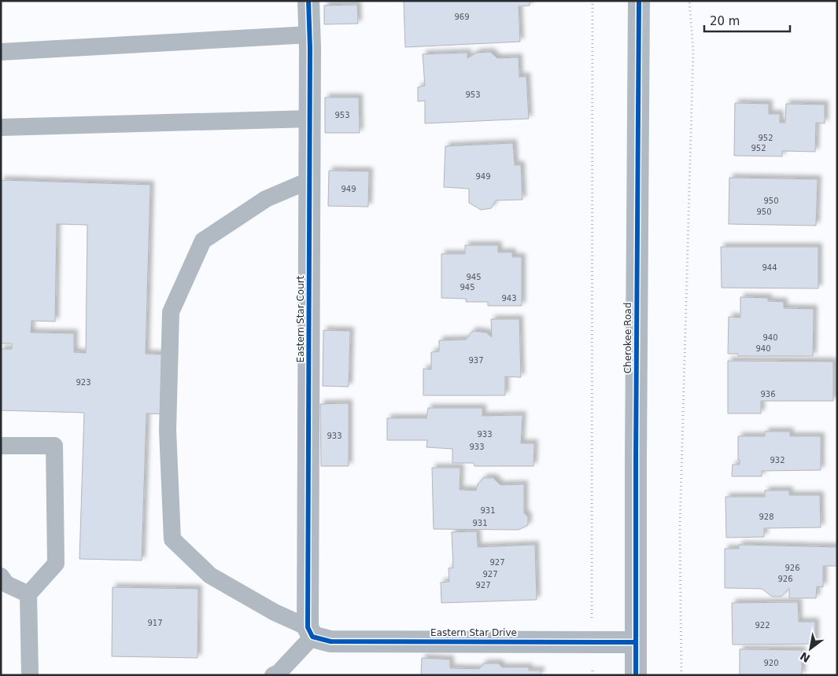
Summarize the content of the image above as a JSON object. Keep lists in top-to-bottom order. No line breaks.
{"streets":{"street":["Eastern Star Court","Cherokee Road","Eastern Star Drive"]},"crossings":[["Eastern Star Court","Eastern Star Drive"],["Cherokee Road","Eastern Star Drive"]],"house_numbers":["969","953","953","952","952","949","949","950","950","944","945","945","943","940","940","937","923","936","933","933","933","932","931","928","931","927","926","927","926","927","917","922","920"],"scale_bar":"20 m","north":"bottom left"}
